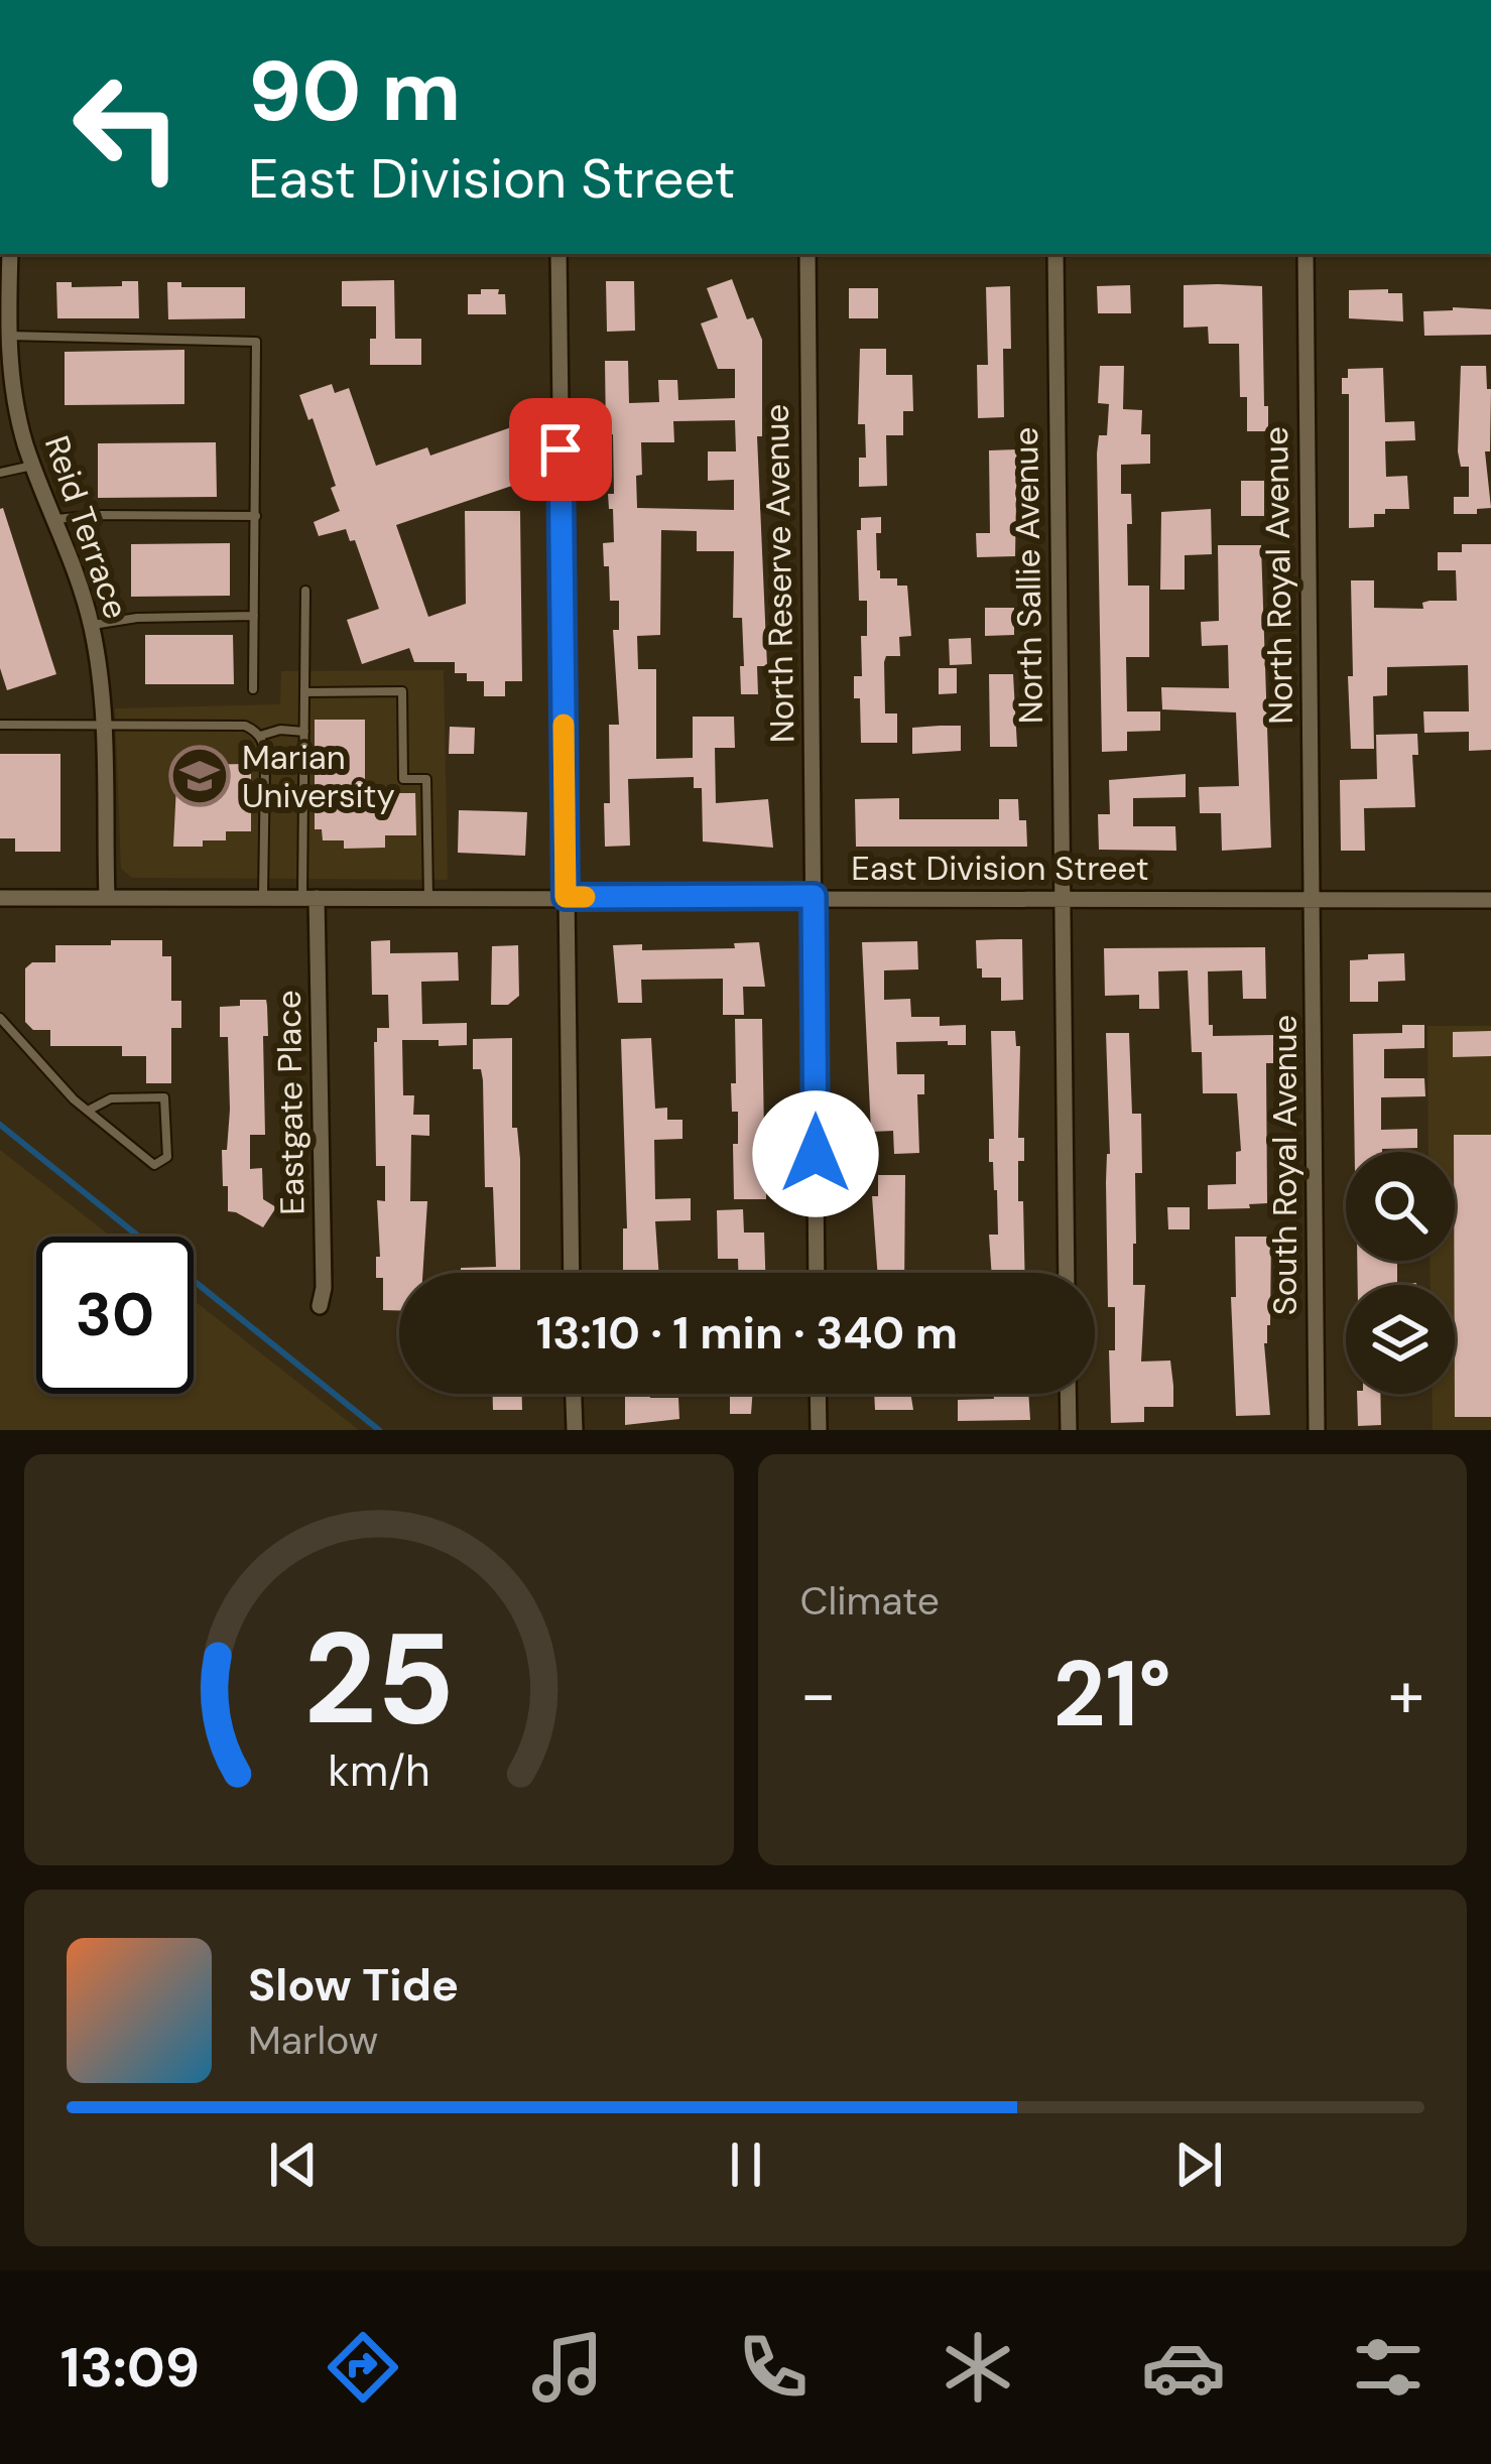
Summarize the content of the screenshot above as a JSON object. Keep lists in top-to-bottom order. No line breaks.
{"streets":{"street":["Reid Terrace","North Reserve Avenue","North Sallie Avenue","North Royal Avenue","East Division Street","Eastgate Place","South Royal Avenue"]},"crossings":[["Reid Terrace","East Division Street"],["North Reserve Avenue","East Division Street"],["North Sallie Avenue","East Division Street"],["North Royal Avenue","East Division Street"],["North Royal Avenue","South Royal Avenue"],["East Division Street","Eastgate Place"],["East Division Street","South Royal Avenue"]],"places":{"school or university":["Marian University"]},"page":{"turn":["90 m","East Division Street"],"limit":"30","trip":"13:10 · 1 min · 340 m","tile":"Climate","heat":["−","21°","+"],"song":["Slow Tide","Marlow"],"tabs":"13:09","gauge":["25","km/h"]}}
